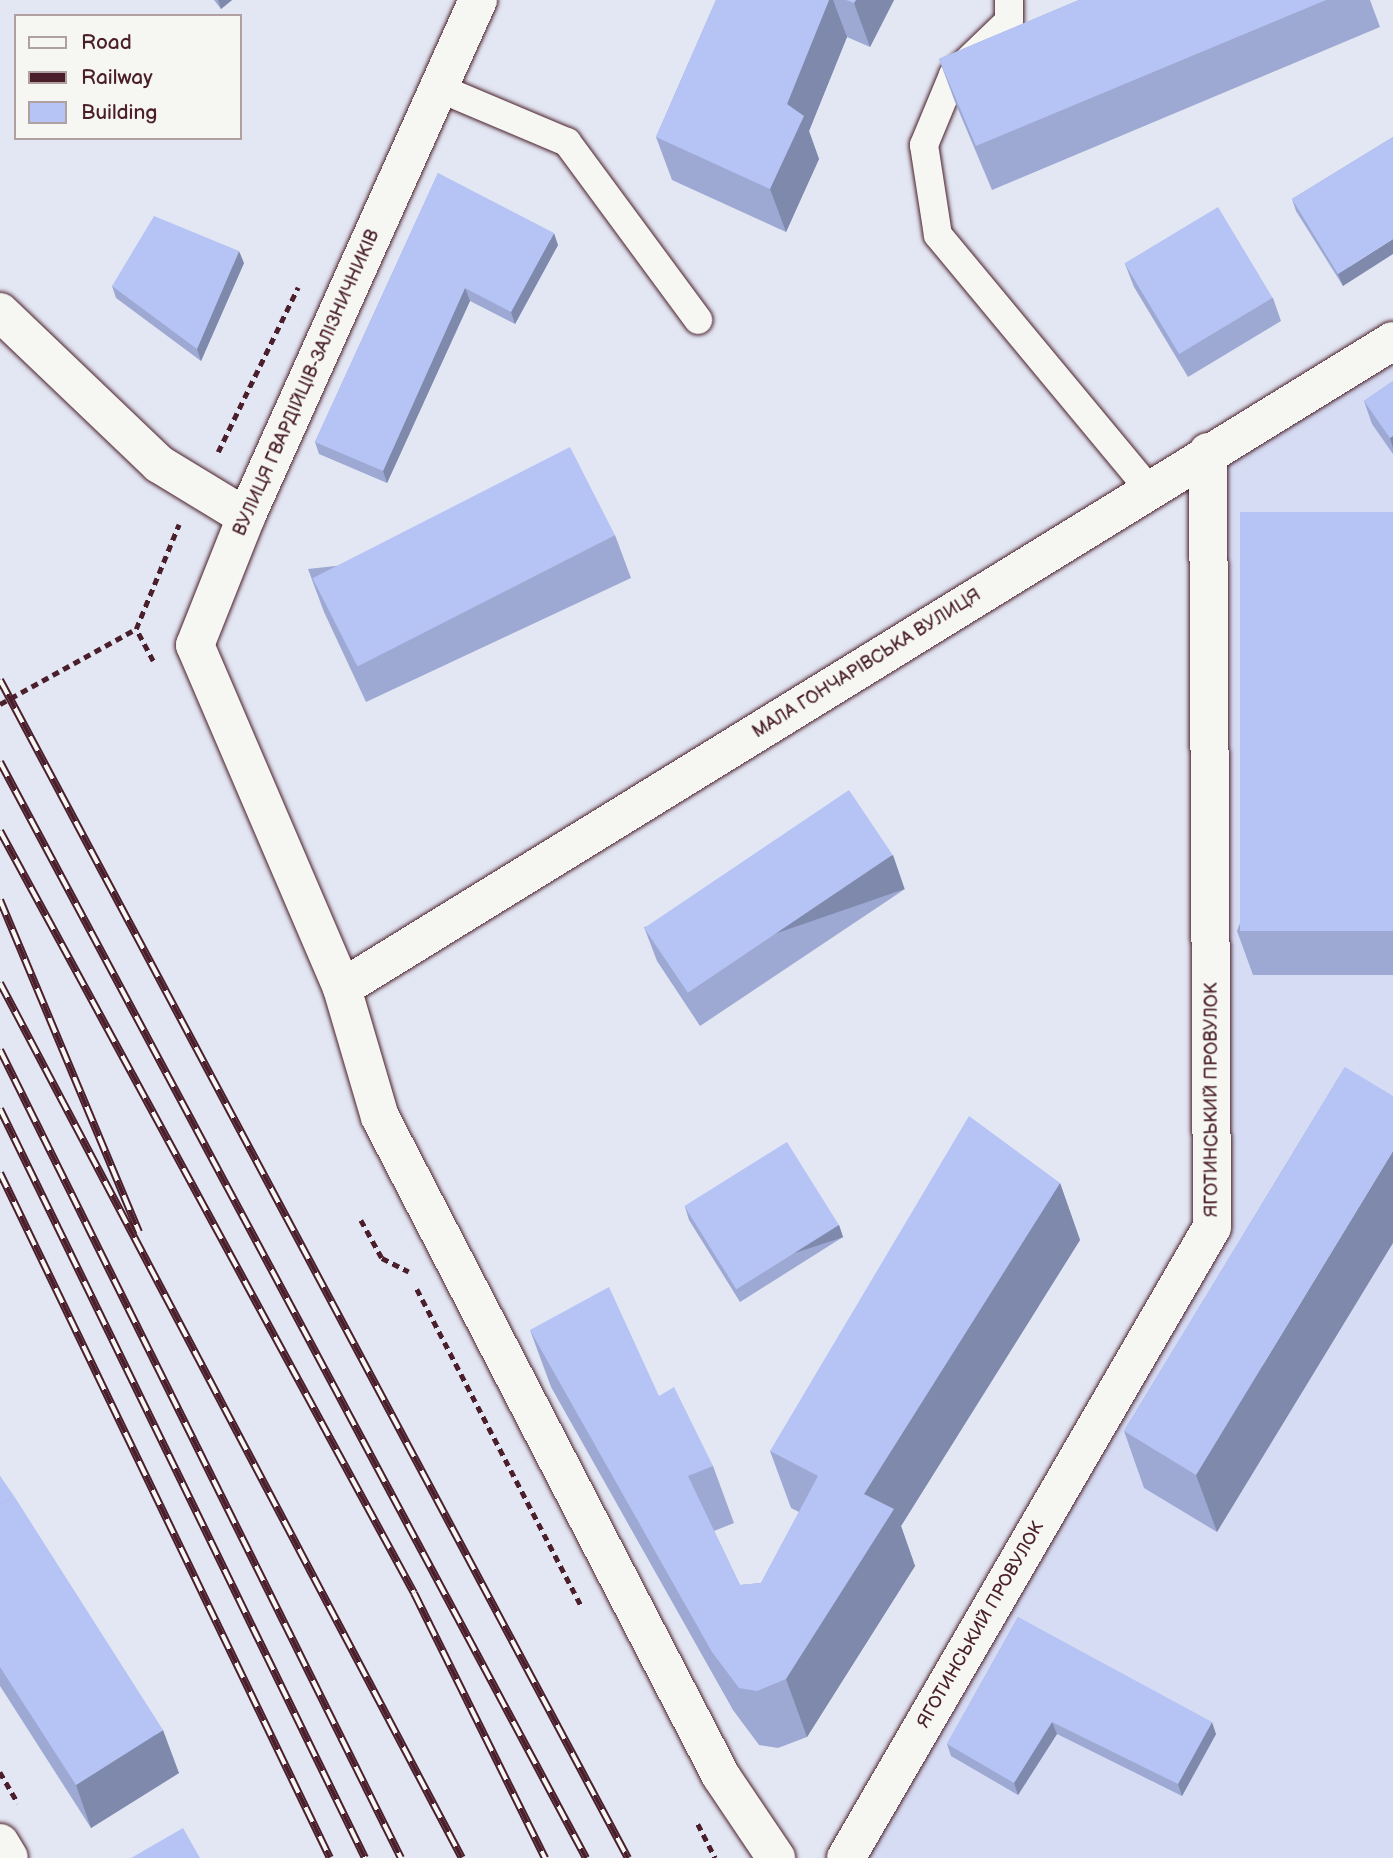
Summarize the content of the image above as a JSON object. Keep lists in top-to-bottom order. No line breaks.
{"streets":{"street":["ВУЛИЦЯ ГВАРДІЙЦІВ-ЗАЛІЗНИЧНИКІВ","МАЛА ГОНЧАРІВСЬКА ВУЛИЦЯ","ЯГОТИНСЬКИЙ ПРОВУЛОК"]},"crossings":[["ВУЛИЦЯ ГВАРДІЙЦІВ-ЗАЛІЗНИЧНИКІВ","МАЛА ГОНЧАРІВСЬКА ВУЛИЦЯ"],["МАЛА ГОНЧАРІВСЬКА ВУЛИЦЯ","ЯГОТИНСЬКИЙ ПРОВУЛОК"]],"legend":["Road","Railway","Building"]}
